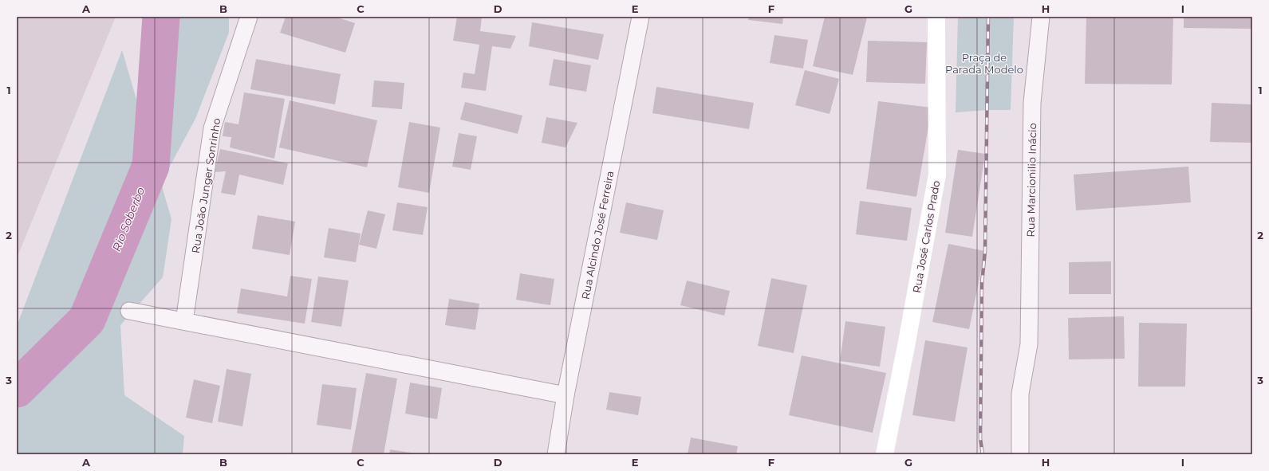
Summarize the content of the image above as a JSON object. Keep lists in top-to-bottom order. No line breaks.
{"streets":{"main road":["Rua José Carlos Prado"],"street":["Rua Marcionilio Inácio","Rua João Junger Sonrinho","Rua Alcindo José Ferreira"]},"water":["Rio Soberbo"],"parks":["Praça de Parada Modelo"],"grid":{"columns":["A","B","C","D","E","F","G","H","I"],"rows":["1","2","3"]}}
